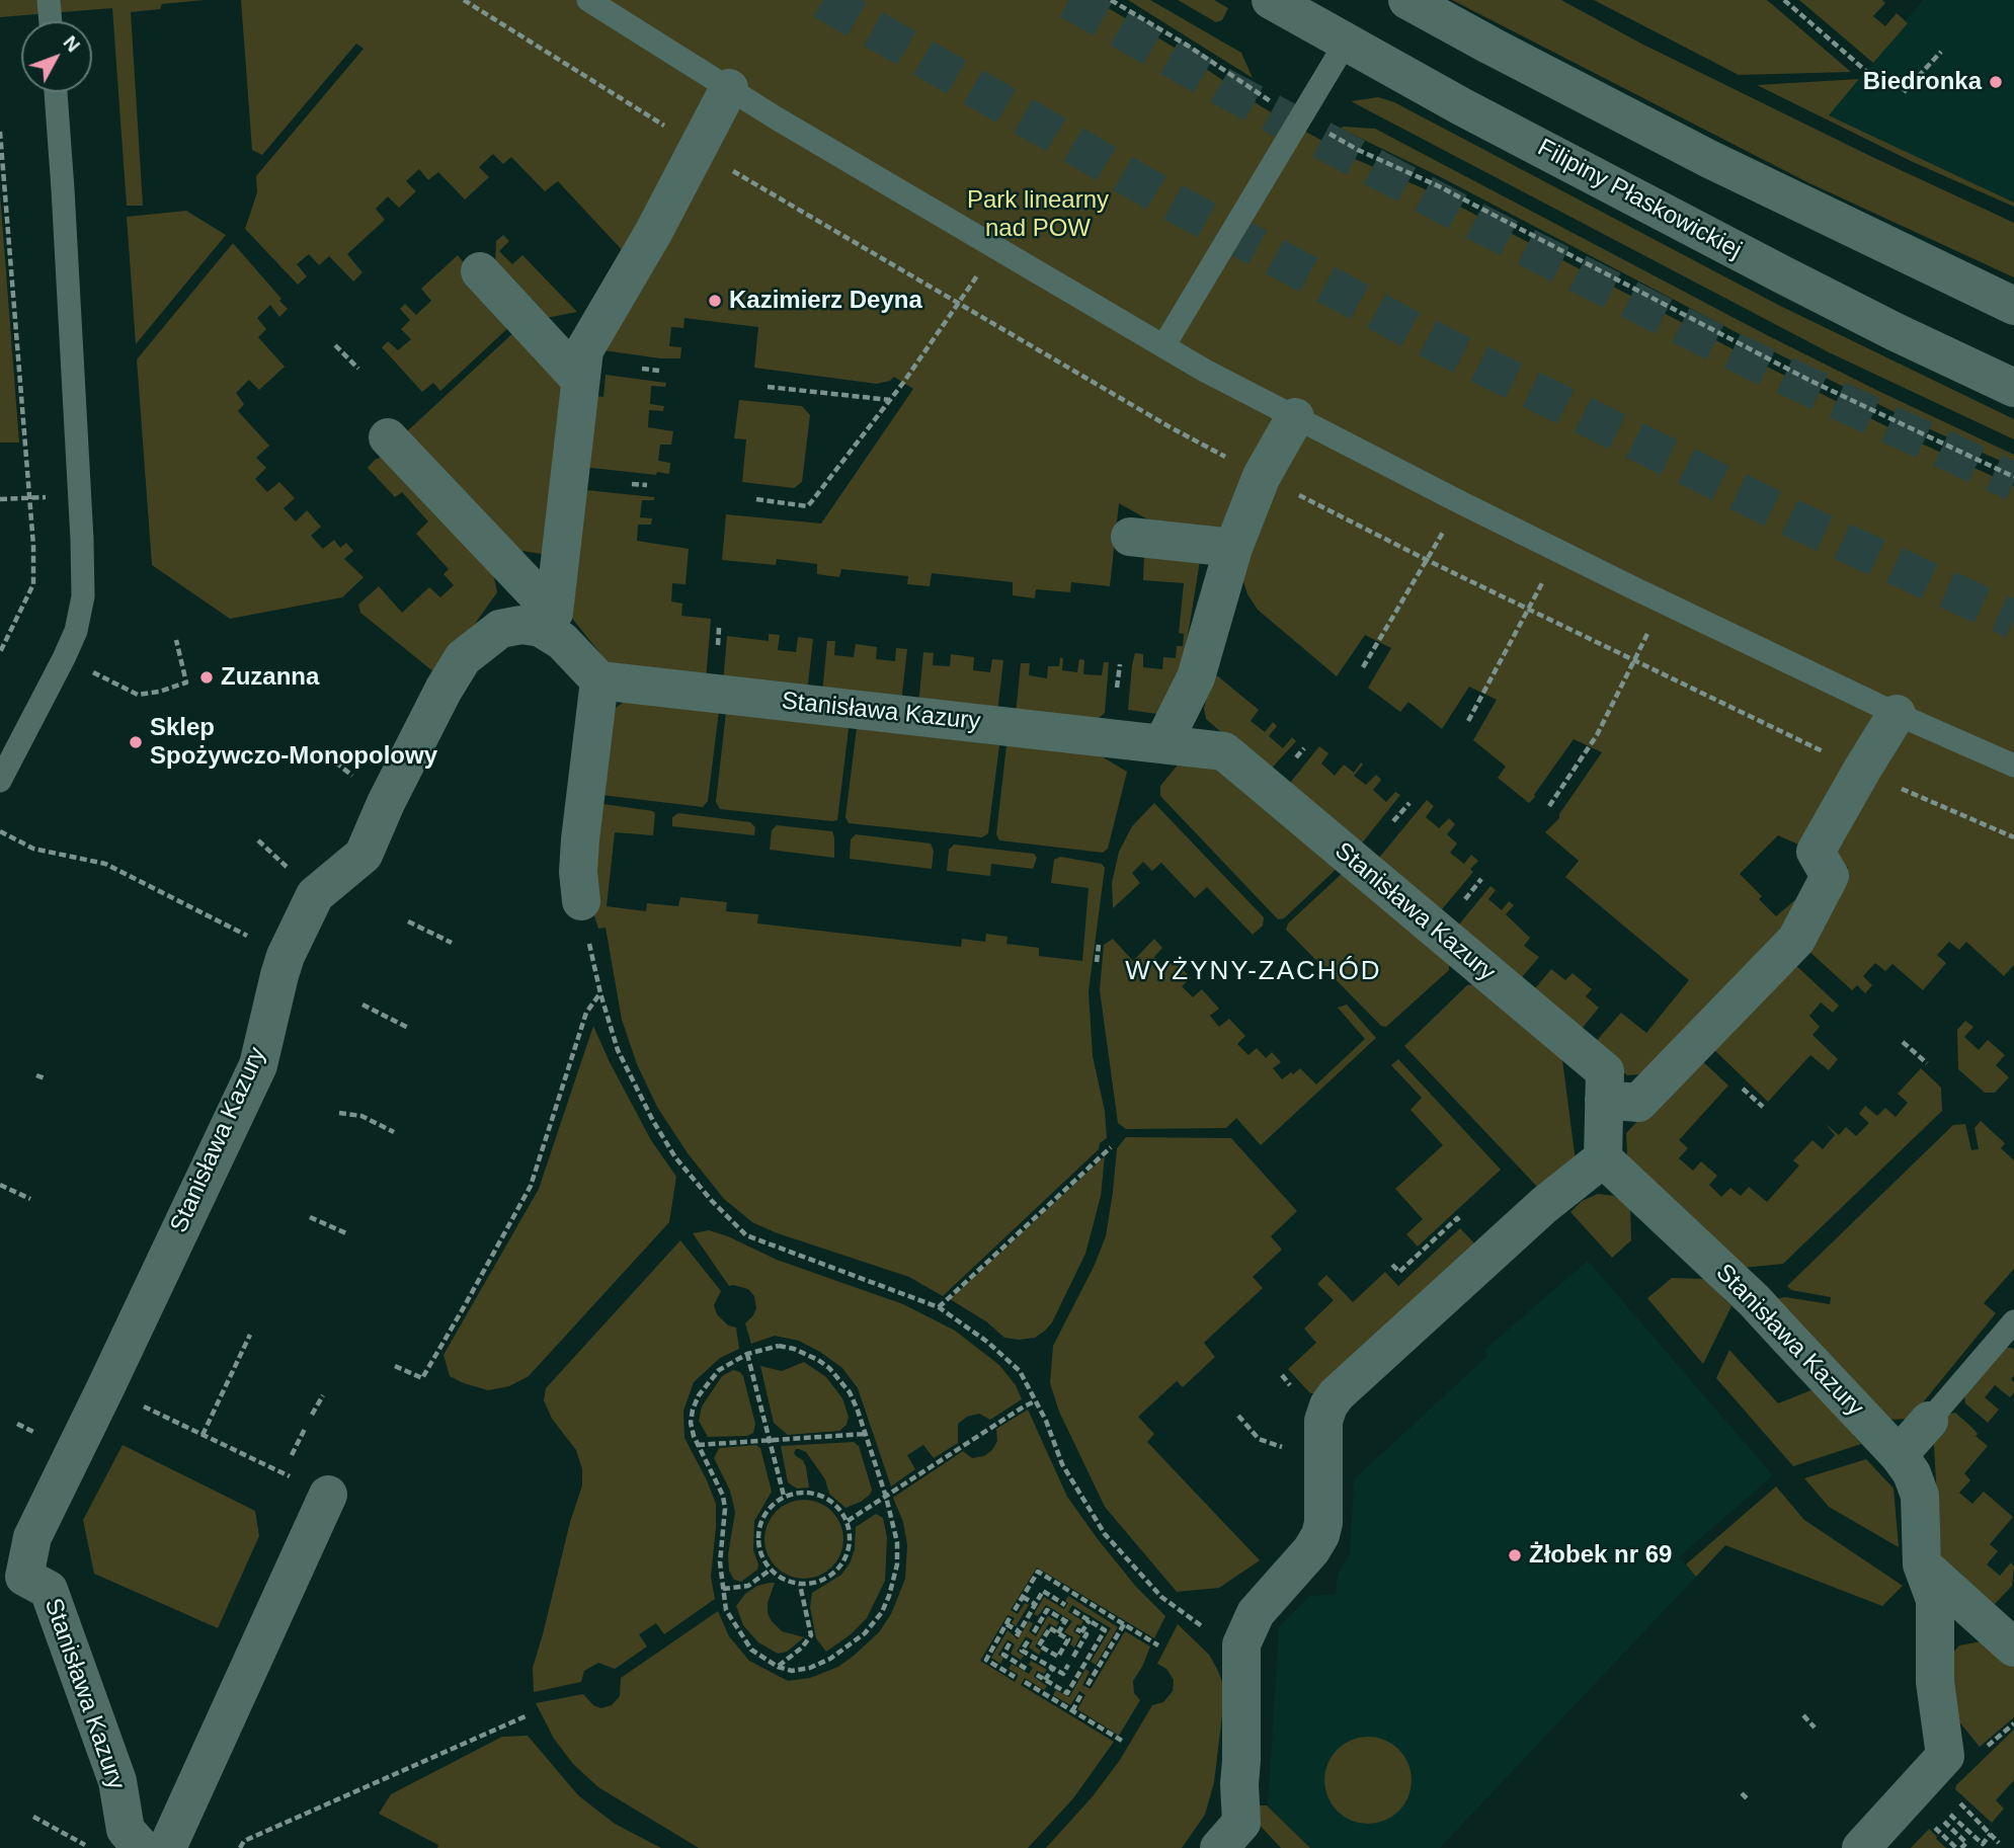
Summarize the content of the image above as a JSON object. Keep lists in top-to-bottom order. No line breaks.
{"streets":{"street":["Filipiny Płaskowickiej","Stanisława Kazury"]},"districts":["WYŻYNY-ZACHÓD"],"parks":["Park linearny nad POW"],"places":["Biedronka","Kazimierz Deyna","Zuzanna","Sklep Spożywczo-Monopolowy","Żłobek nr 69"],"north":"top right"}
